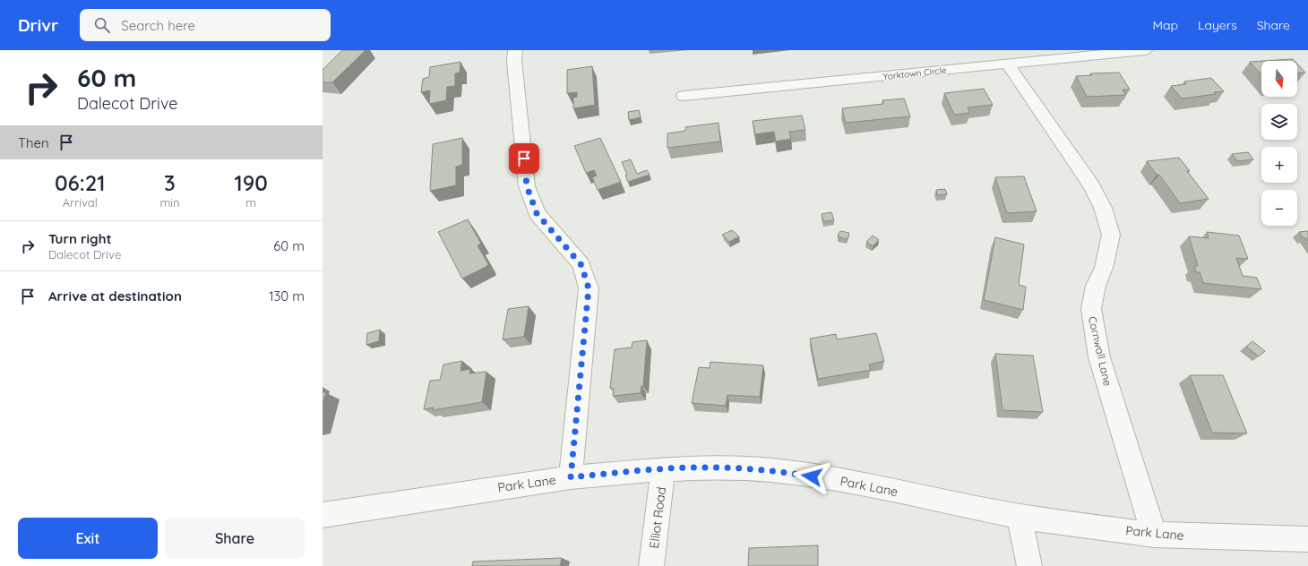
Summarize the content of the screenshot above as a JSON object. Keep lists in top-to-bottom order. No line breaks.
{"streets":{"street":["Yorktown Circle","Cornwall Lane","Park Lane","Elliot Road"]},"crossings":[["Yorktown Circle","Cornwall Lane"],["Cornwall Lane","Park Lane"],["Park Lane","Elliot Road"]],"north":"bottom","page":{"header":"Drivr","search":"Search here","nav":["Map","Layers","Share"],"turn":["60 m","Dalecot Drive"],"map_buttons":["+","−"],"then":"Then","eta":["06:21","Arrival","3","min","190","m"],"list":[{"name":"Turn right","note":"Dalecot Drive","value":"60 m"},{"name":"Arrive at destination","value":"130 m"}],"buttons":["Exit","Share"]}}
